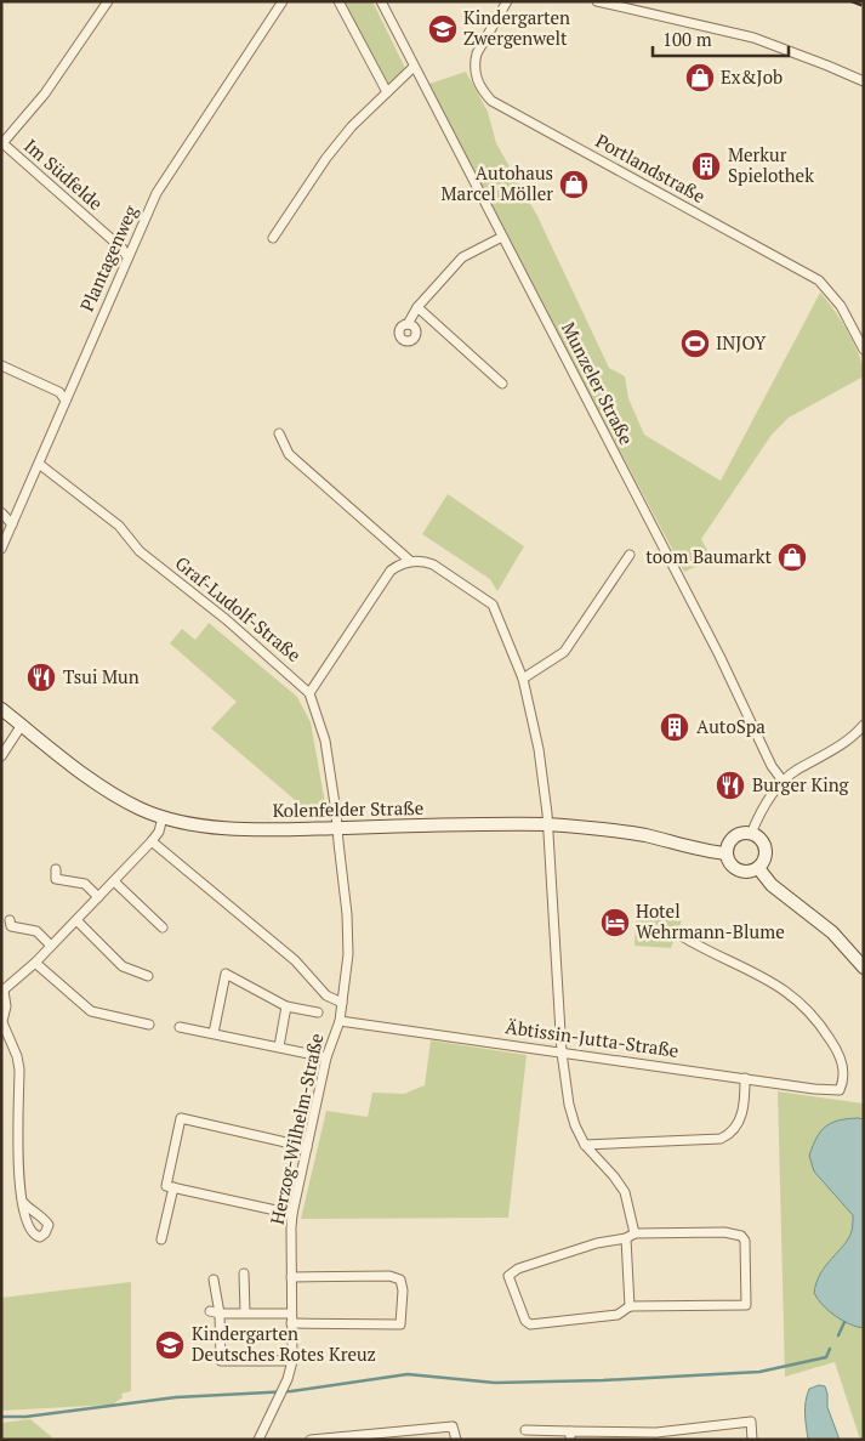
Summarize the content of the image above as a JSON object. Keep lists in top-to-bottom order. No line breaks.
{"streets":{"main road":["Kolenfelder Straße"],"street":["Portlandstraße","Im Südfelde","Plantagenweg","Munzeler Straße","Graf-Ludolf-Straße","Äbtissin-Jutta-Straße","Herzog-Wilhelm-Straße"]},"crossings":[["Im Südfelde","Plantagenweg"],["Plantagenweg","Graf-Ludolf-Straße"],["Kolenfelder Straße","Herzog-Wilhelm-Straße"],["Äbtissin-Jutta-Straße","Herzog-Wilhelm-Straße"]],"places":{"school or university":["Kindergarten Zwergenwelt","Kindergarten Deutsches Rotes Kreuz"],"shop":["Ex&Job","Autohaus Marcel Möller","toom Baumarkt"],"building":["Merkur Spielothek","AutoSpa"],"sports":["INJOY"],"restaurant":["Tsui Mun","Burger King"],"hotel":["Hotel Wehrmann-Blume"]},"scale_bar":"100 m"}
